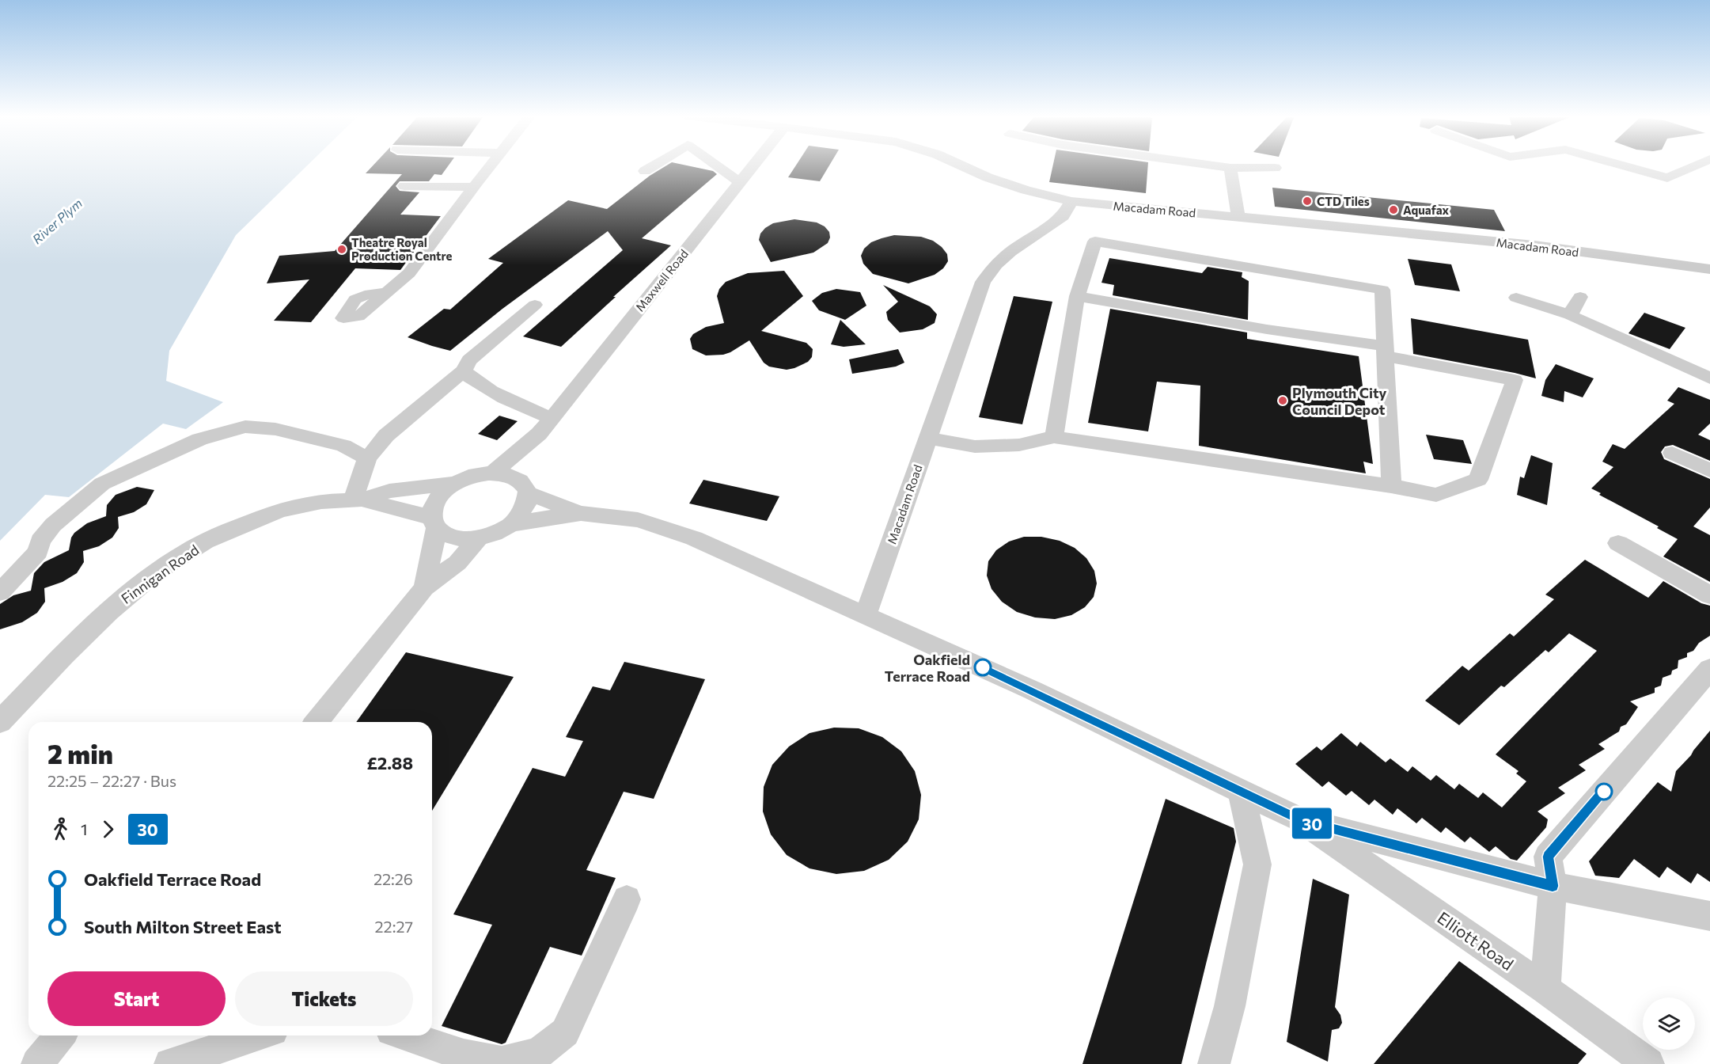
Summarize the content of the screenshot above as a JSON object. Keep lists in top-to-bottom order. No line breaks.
{"streets":{"street":["Macadam Road","Maxwell Road","Finnigan Road","Elliott Road"]},"crossings":[["Maxwell Road","Finnigan Road"]],"water":["River Plym"],"places":["CTD Tiles","Aquafax","Theatre Royal Production Centre","Plymouth City Council Depot","Oakfield Terrace Road"],"lines":["bus line 30"],"page":{"on_map":"30","heading":["2 min","22:25 – 22:27 · Bus","£2.88"],"legs":["1","30"],"list":[{"name":"Oakfield Terrace Road","value":"22:26"},{"name":"South Milton Street East","value":"22:27"}],"buttons":["Start","Tickets"]}}
